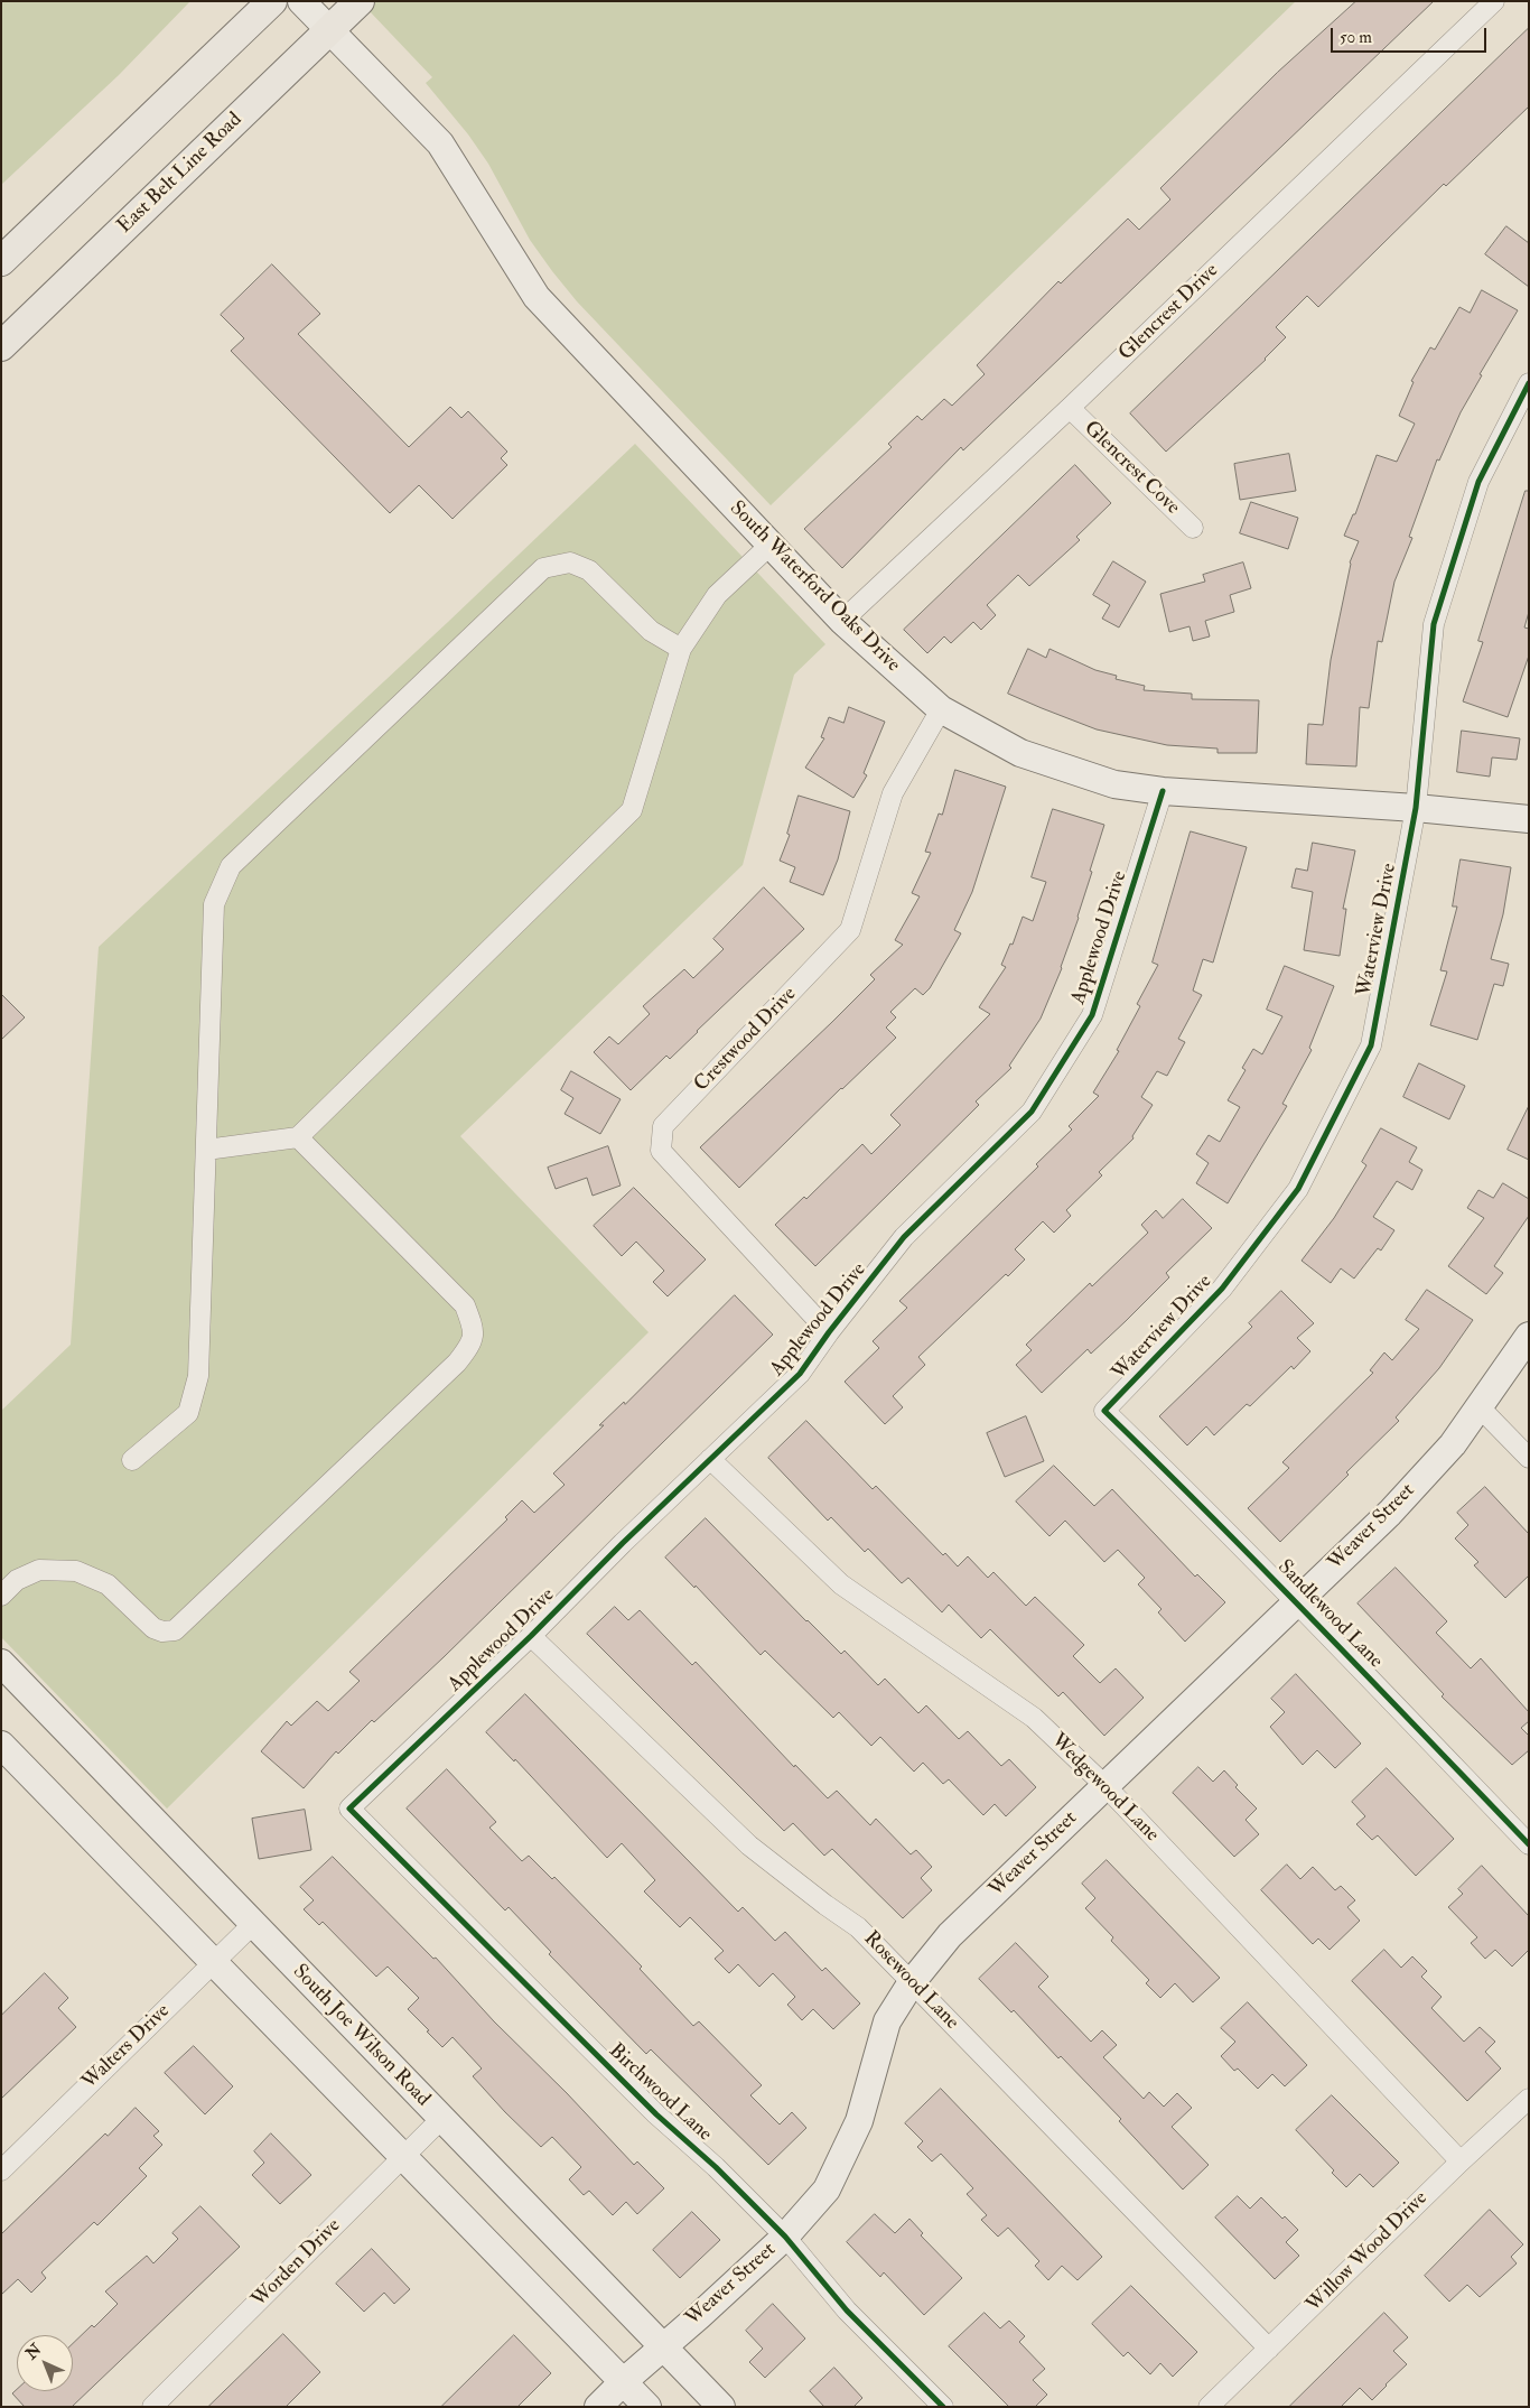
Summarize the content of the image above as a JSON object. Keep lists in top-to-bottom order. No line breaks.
{"streets":{"main road":["East Belt Line Road"],"street":["Glencrest Drive","Glencrest Cove","South Waterford Oaks Drive","Waterview Drive","Applewood Drive","Crestwood Drive","Weaver Street","Sandlewood Lane","Wedgewood Lane","Rosewood Lane","South Joe Wilson Road","Walters Drive","Birchwood Lane","Willow Wood Drive","Worden Drive"]},"crossings":[["East Belt Line Road","South Waterford Oaks Drive"],["Glencrest Drive","Glencrest Cove"],["Glencrest Drive","South Waterford Oaks Drive"],["South Waterford Oaks Drive","Waterview Drive"],["South Waterford Oaks Drive","Applewood Drive"],["South Waterford Oaks Drive","Crestwood Drive"],["Waterview Drive","Sandlewood Lane"],["Applewood Drive","Crestwood Drive"],["Applewood Drive","Wedgewood Lane"],["Applewood Drive","Rosewood Lane"],["Applewood Drive","Birchwood Lane"],["Weaver Street","Sandlewood Lane"],["Weaver Street","Wedgewood Lane"],["Weaver Street","Rosewood Lane"],["Weaver Street","South Joe Wilson Road"],["Weaver Street","Birchwood Lane"],["Wedgewood Lane","Willow Wood Drive"],["Rosewood Lane","Willow Wood Drive"],["South Joe Wilson Road","Walters Drive"],["South Joe Wilson Road","Worden Drive"]],"scale_bar":"50 m","north":"top left"}
